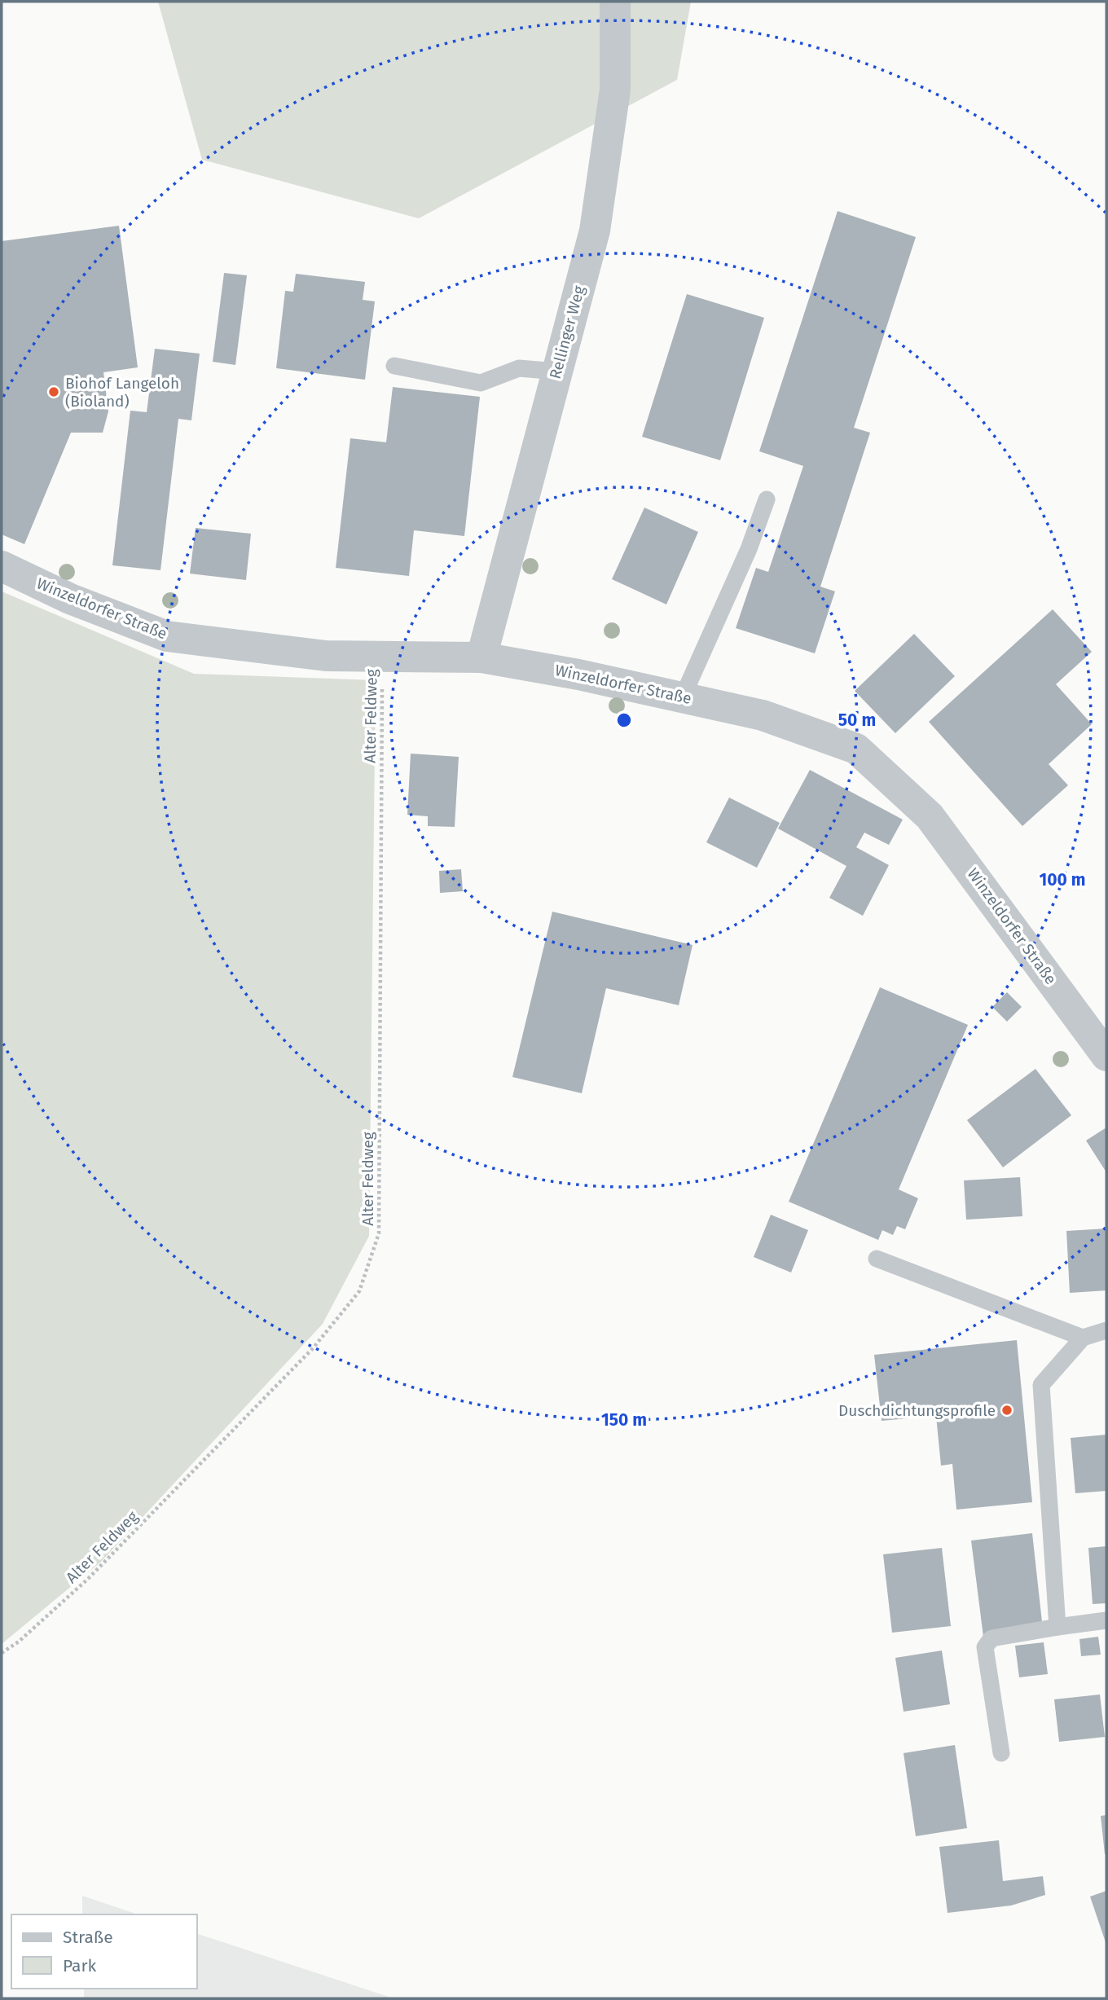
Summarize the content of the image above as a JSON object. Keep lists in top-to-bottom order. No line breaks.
{"streets":{"street":["Rellinger Weg","Winzeldorfer Straße"],"path":["Alter Feldweg"]},"crossings":[["Rellinger Weg","Winzeldorfer Straße"],["Winzeldorfer Straße","Alter Feldweg"]],"places":["Biohof Langeloh (Bioland)","Duschdichtungsprofile"],"legend":["Straße","Park"],"rings":["50 m","100 m","150 m"]}
